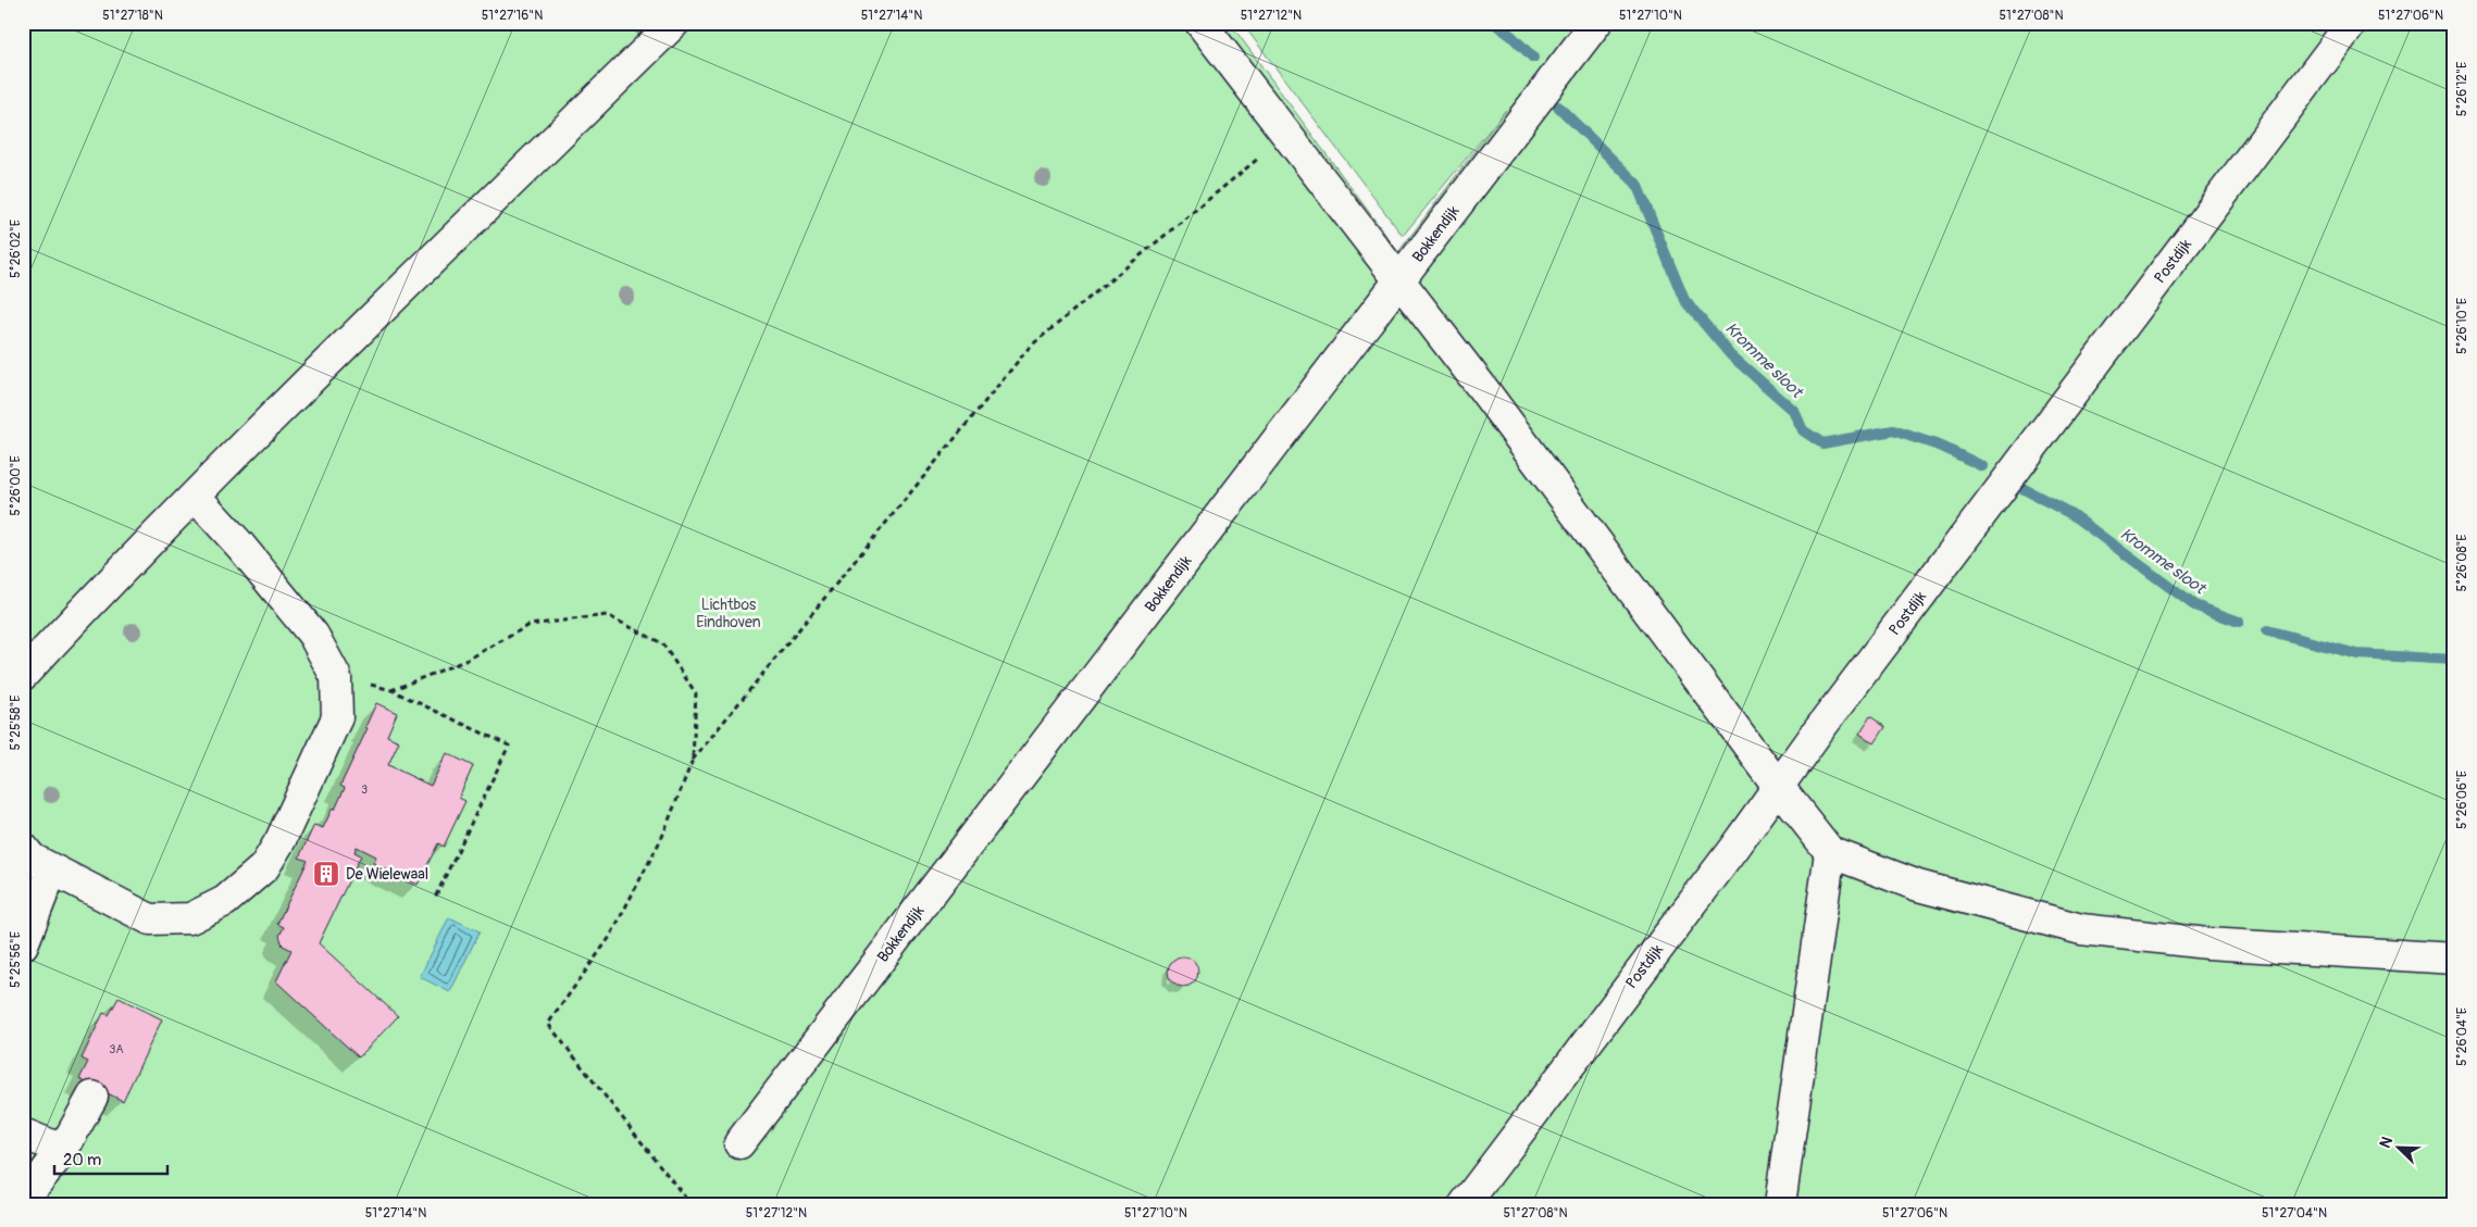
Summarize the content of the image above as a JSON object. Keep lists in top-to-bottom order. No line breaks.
{"streets":{"street":["Bokkendijk","Postdijk"]},"water":["Kromme sloot"],"parks":["Lichtbos Eindhoven"],"places":{"building":["De Wielewaal"]},"house_numbers":["3","3A"],"scale_bar":"20 m","north":"top left","coordinates":["51°27'18\"N","51°27'16\"N","51°27'14\"N","51°27'12\"N","51°27'10\"N","51°27'08\"N","51°27'06\"N","5°26'12\"E","5°26'02\"E","5°26'10\"E","5°26'00\"E","5°26'08\"E","5°25'58\"E","5°26'06\"E","5°25'56\"E","5°26'04\"E","51°27'04\"N"]}
